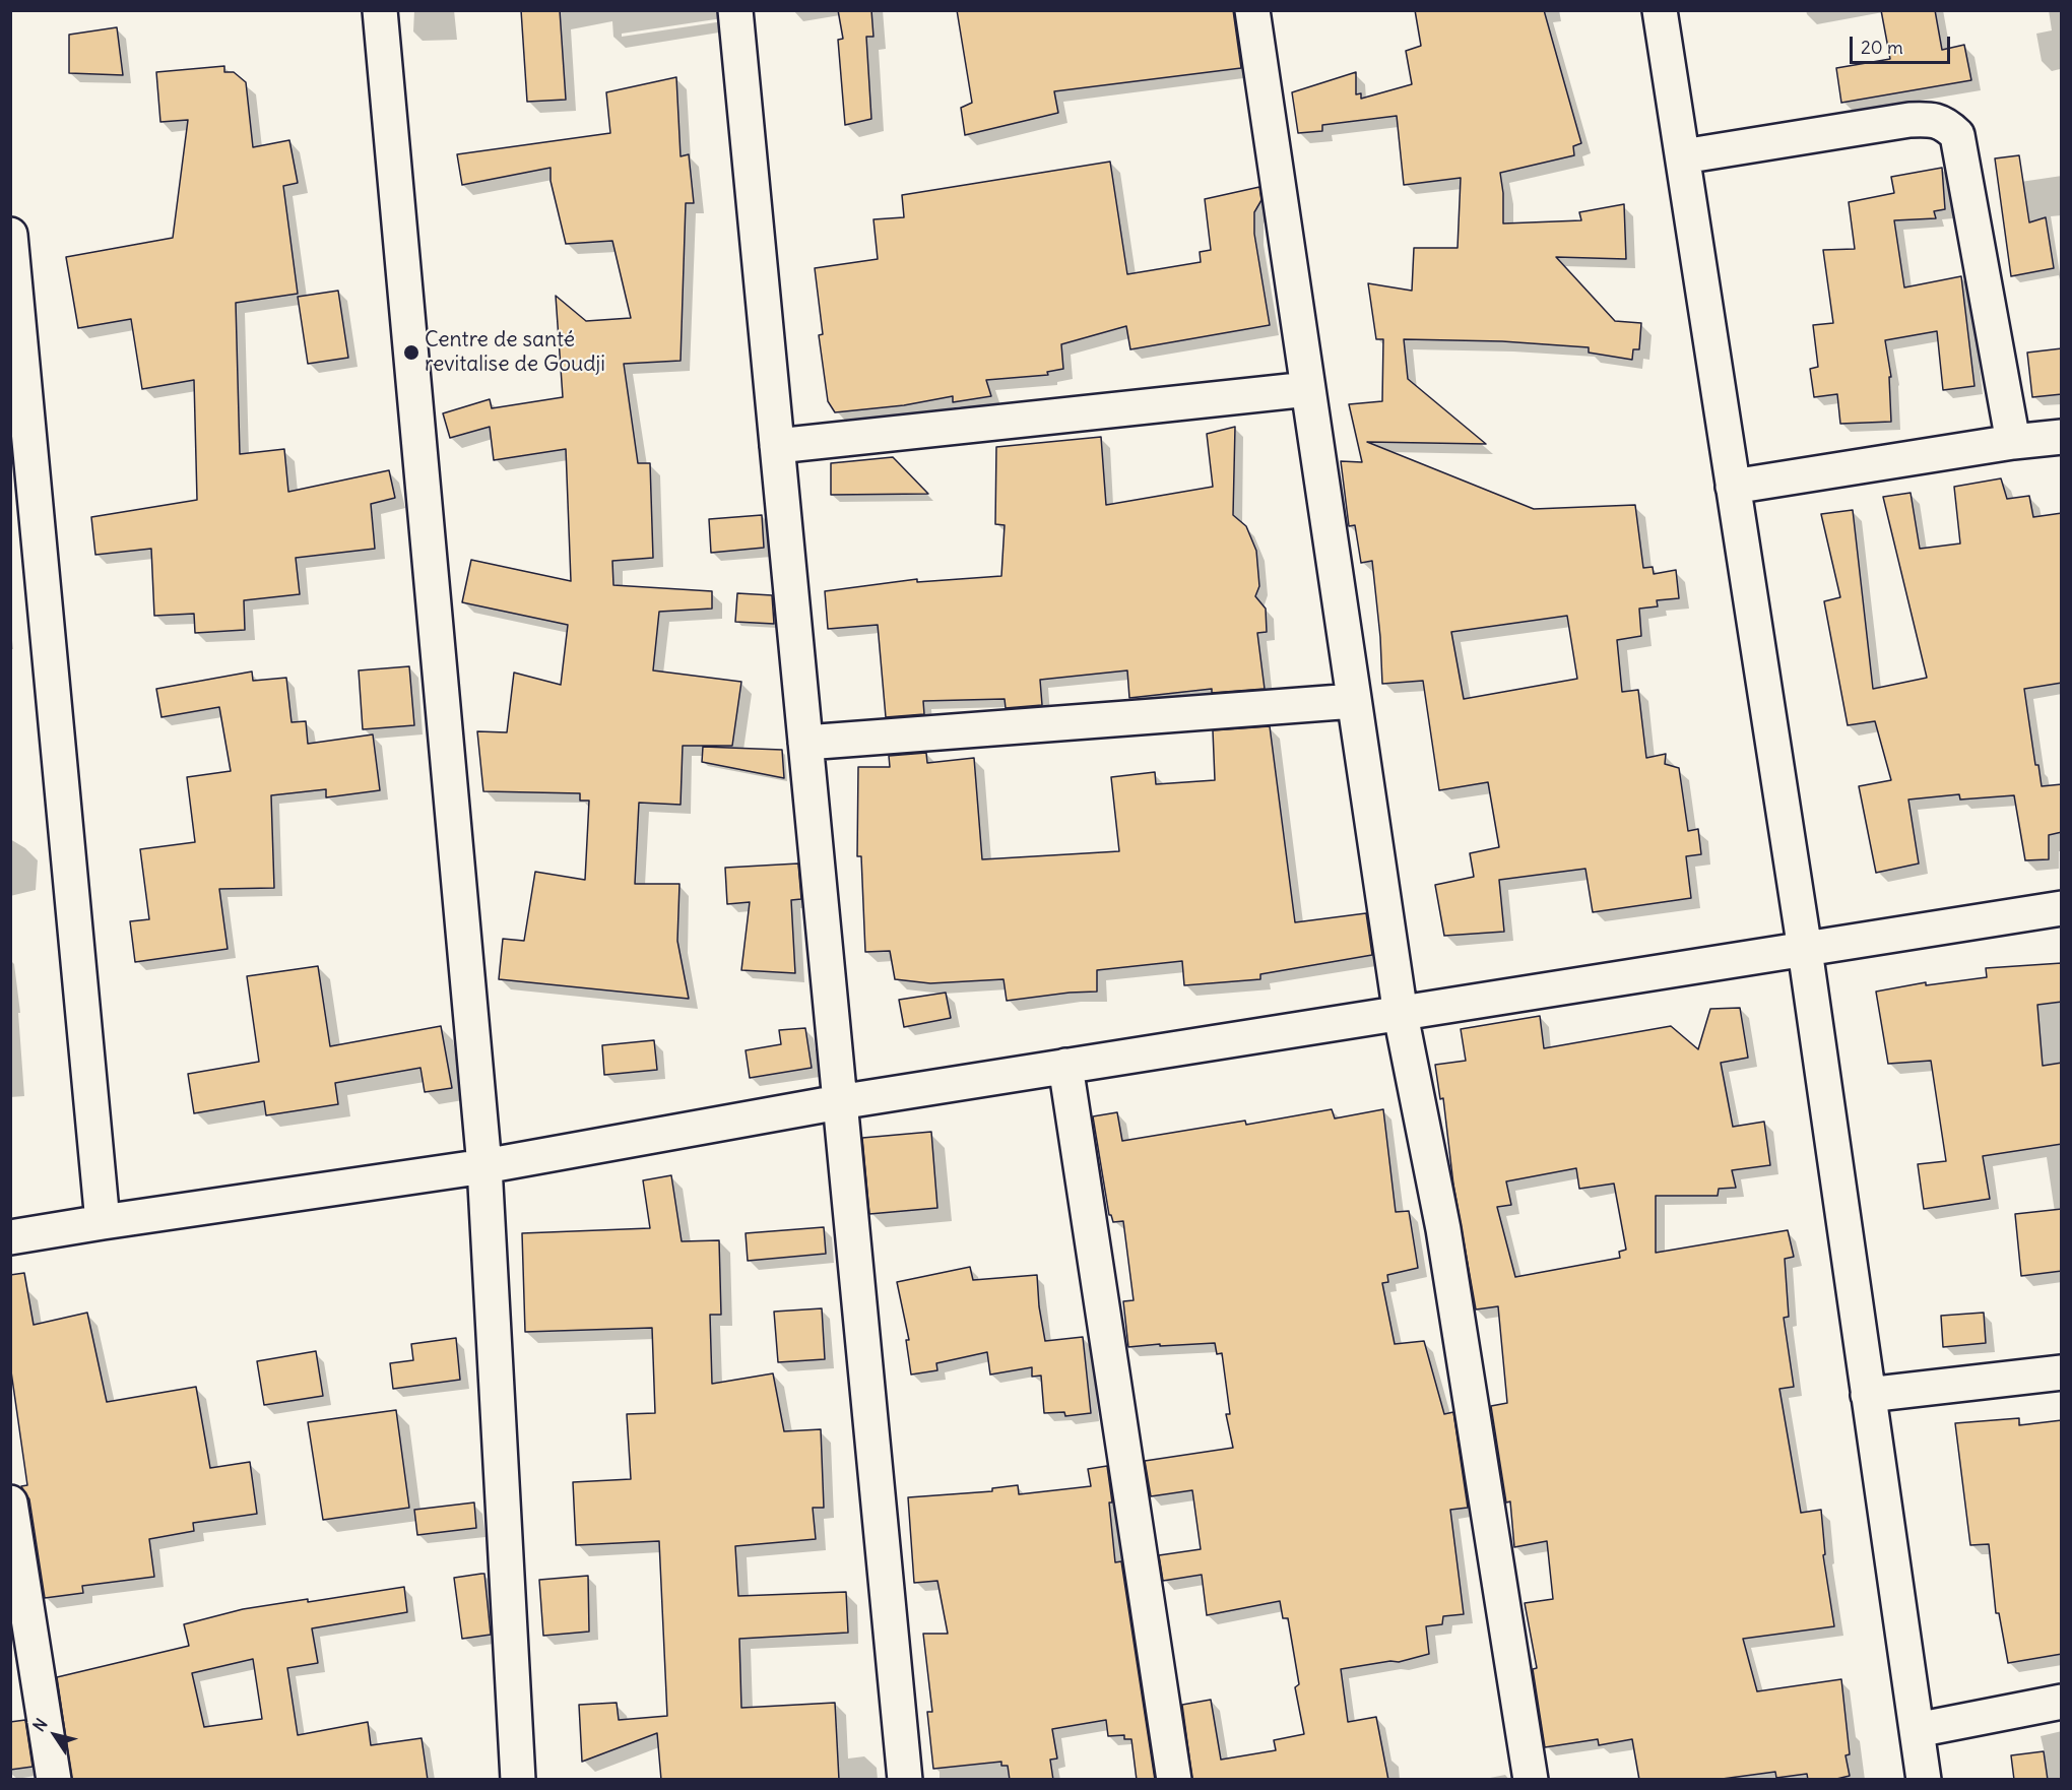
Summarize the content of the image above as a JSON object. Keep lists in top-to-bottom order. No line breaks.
{"places":["Centre de santé revitalise de Goudji"],"scale_bar":"20 m","north":"top left"}
